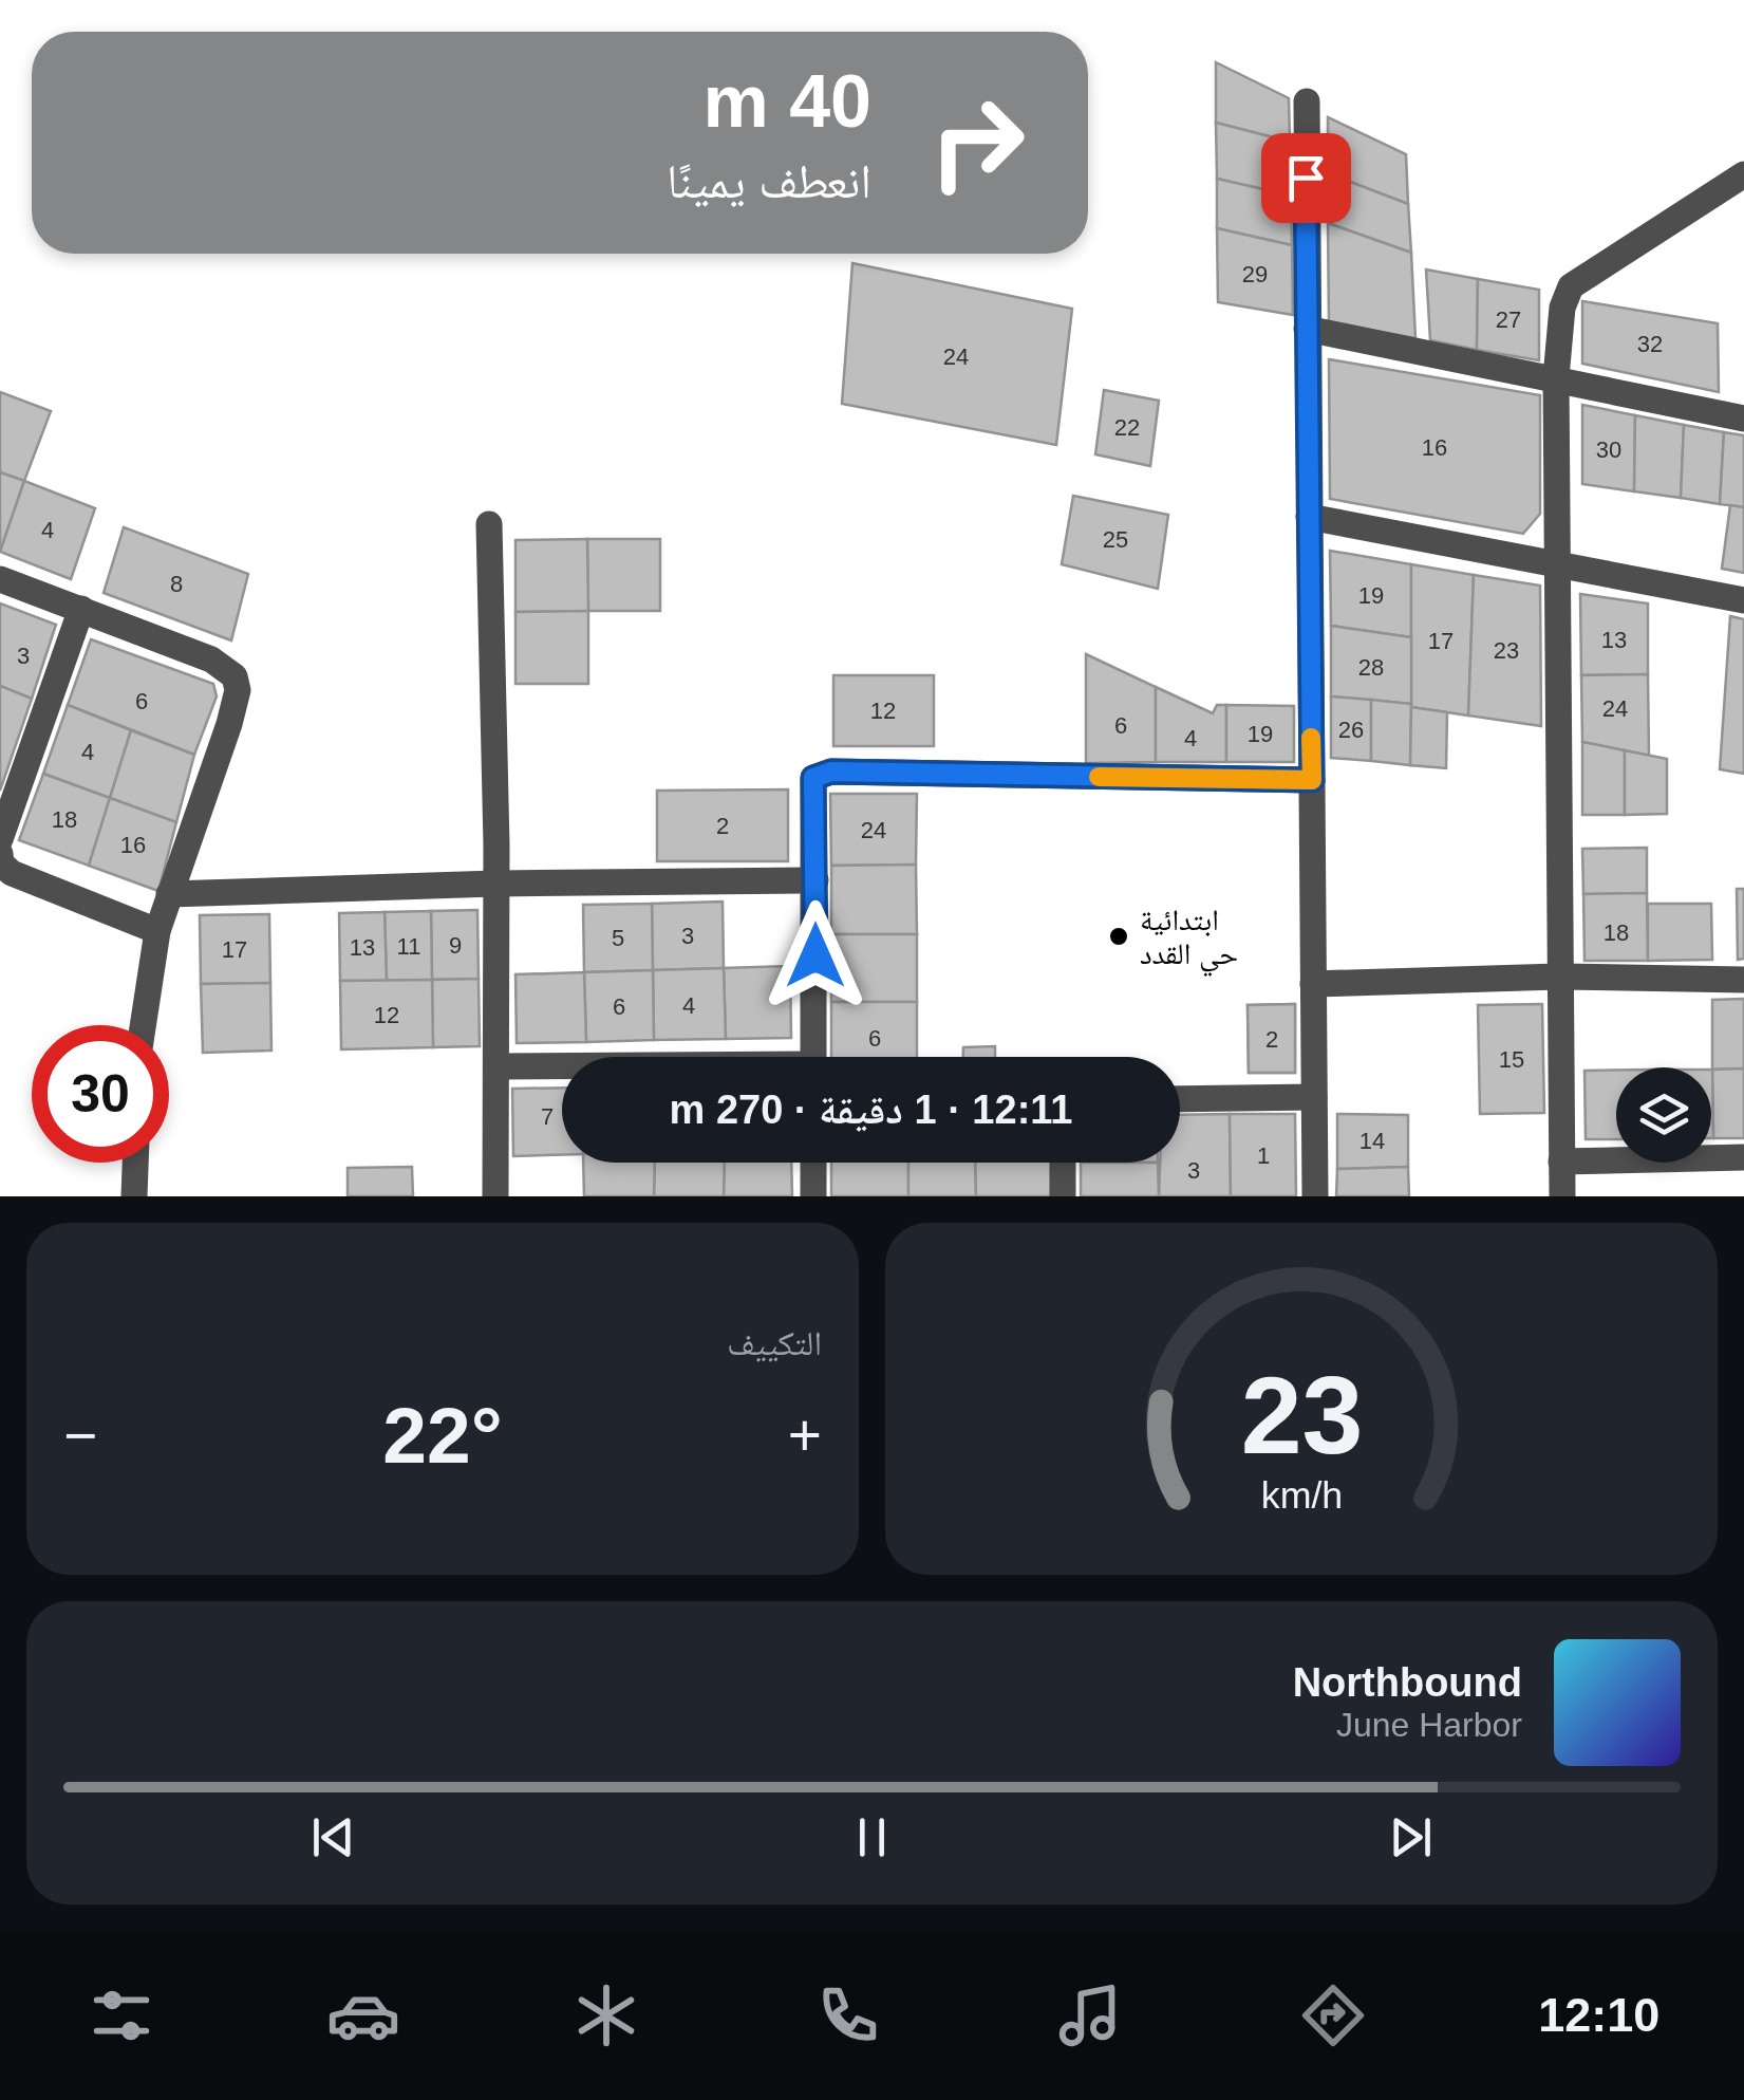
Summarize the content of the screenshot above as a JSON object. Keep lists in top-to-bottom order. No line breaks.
{"places":["ابتدائية حي القدد"],"house_numbers":["29","27","32","24","22","16","30","4","25","8","19","13","17","23","3","28","6","24","12","6","26","19","4","4","18","2","24","16","18","3","5","9","11","13","17","4","6","12","6","2","15","7","14","1","3"],"page":{"turn":["40 m","انعطف يمينًا"],"limit":"30","trip":"12:11 · 1 دقيقة · 270 m","tile":"التكييف","heat":["−","22°","+"],"song":["Northbound","June Harbor"],"tabs":"12:10","gauge":["23","km/h"]}}
